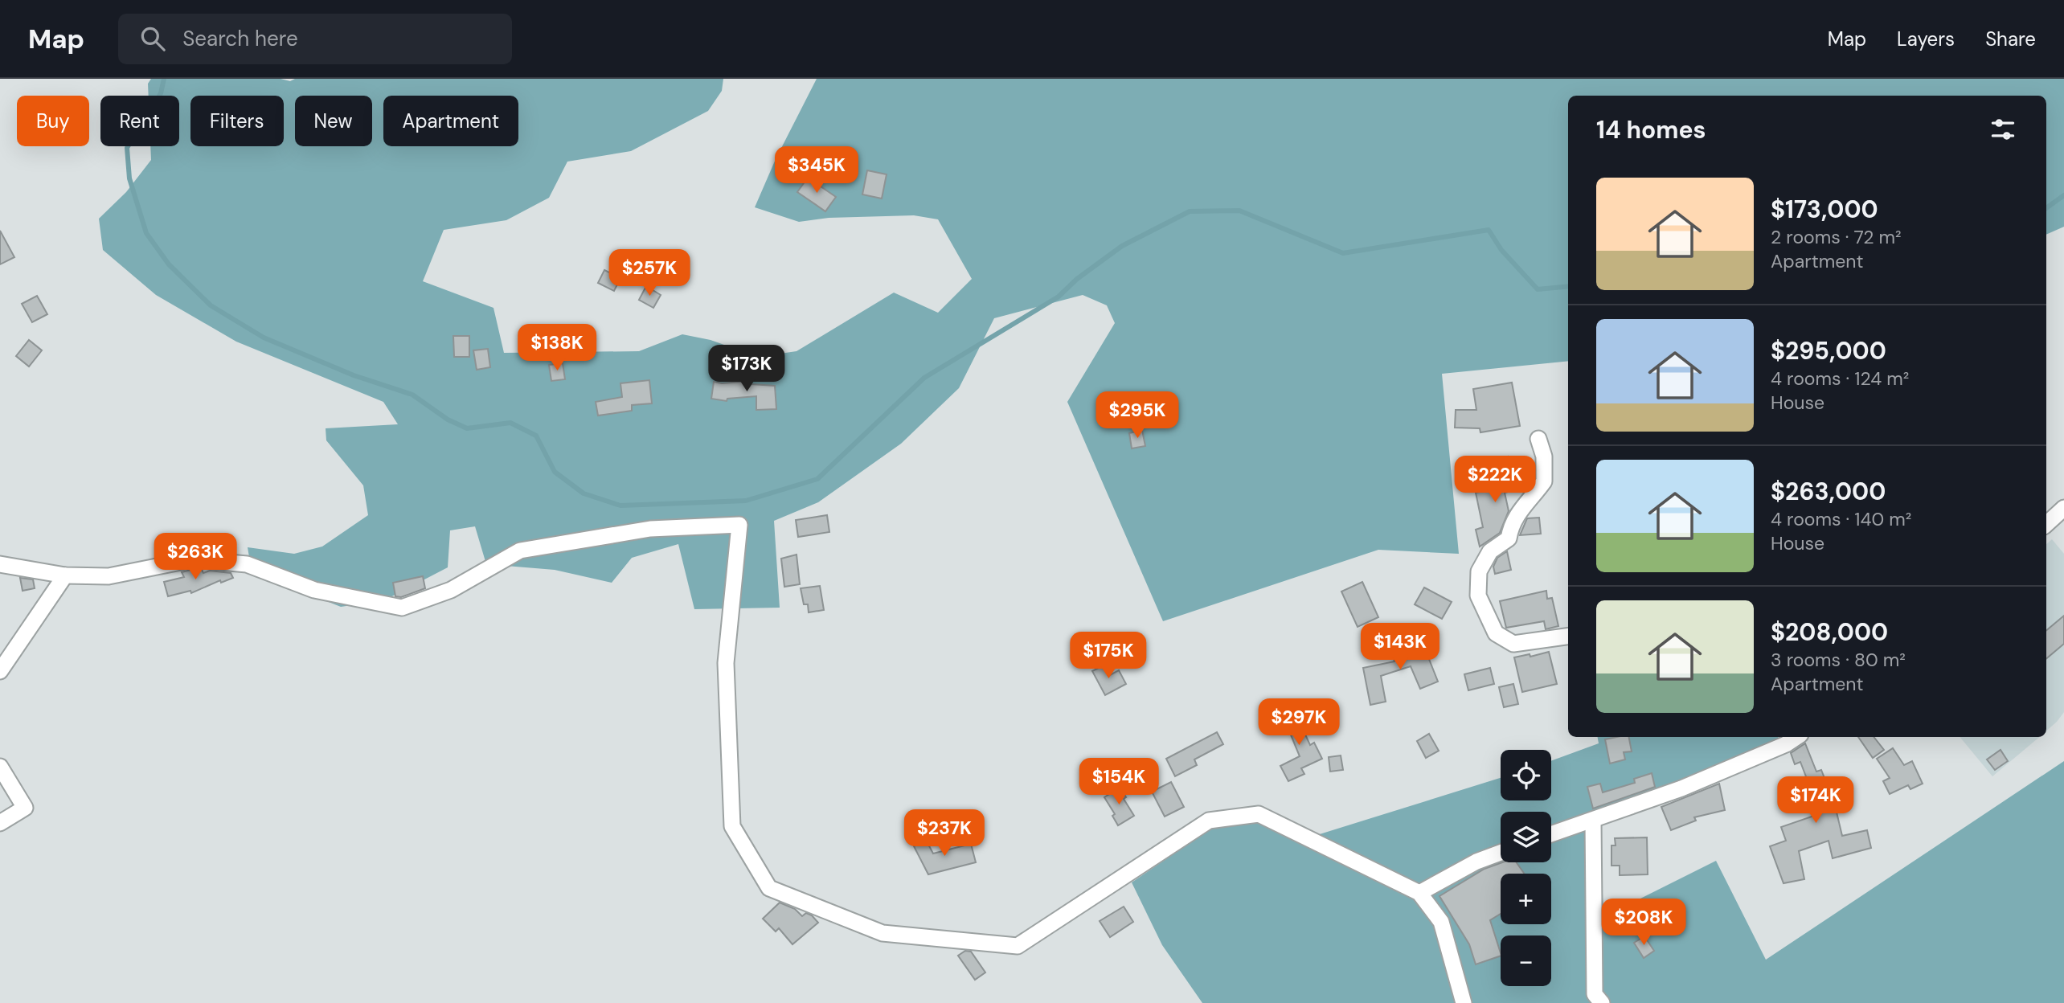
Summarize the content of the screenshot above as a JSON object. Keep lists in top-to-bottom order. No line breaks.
{"page":{"header":"Map","search":"Search here","nav":["Map","Layers","Share"],"chip":["Buy","Rent","Filters","New","Apartment"],"heading":"14 homes","price":["$345K","$257K","$138K","$173K","$295K","$222K","$263K","$143K","$175K","$297K","$154K","$174K","$237K","$208K"],"list":[{"name":"$173,000","note":"2 rooms · 72 m² · Apartment"},{"name":"$295,000","note":"4 rooms · 124 m² · House"},{"name":"$263,000","note":"4 rooms · 140 m² · House"},{"name":"$208,000","note":"3 rooms · 80 m² · Apartment"}],"map_buttons":["+","−"]}}
